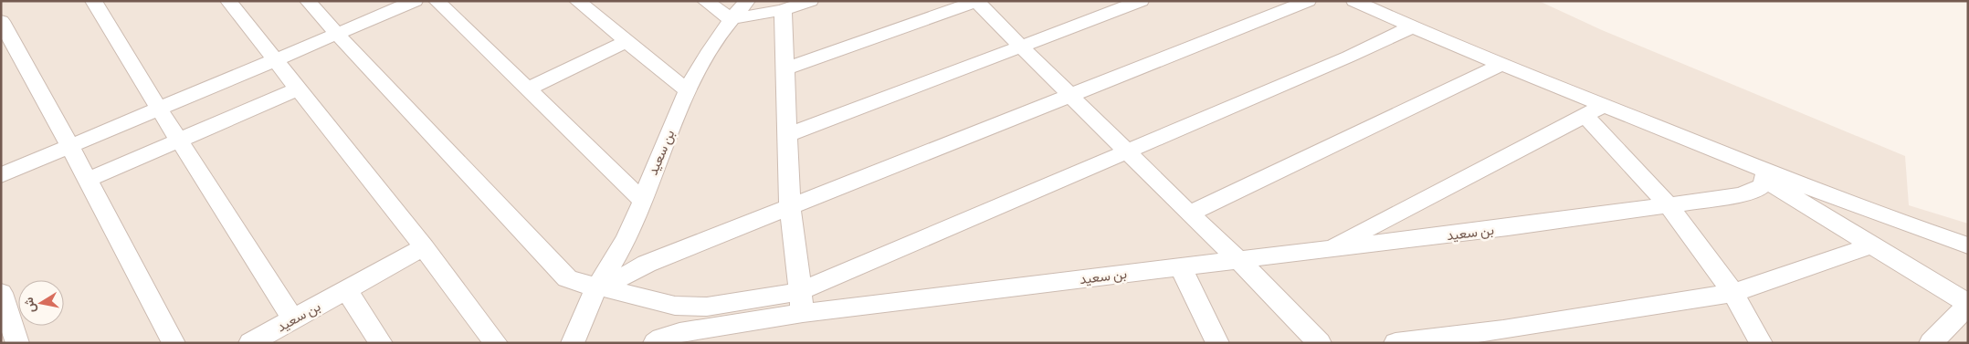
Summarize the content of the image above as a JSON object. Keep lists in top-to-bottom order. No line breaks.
{"streets":{"street":["بن سعيد"]},"north":"left"}
